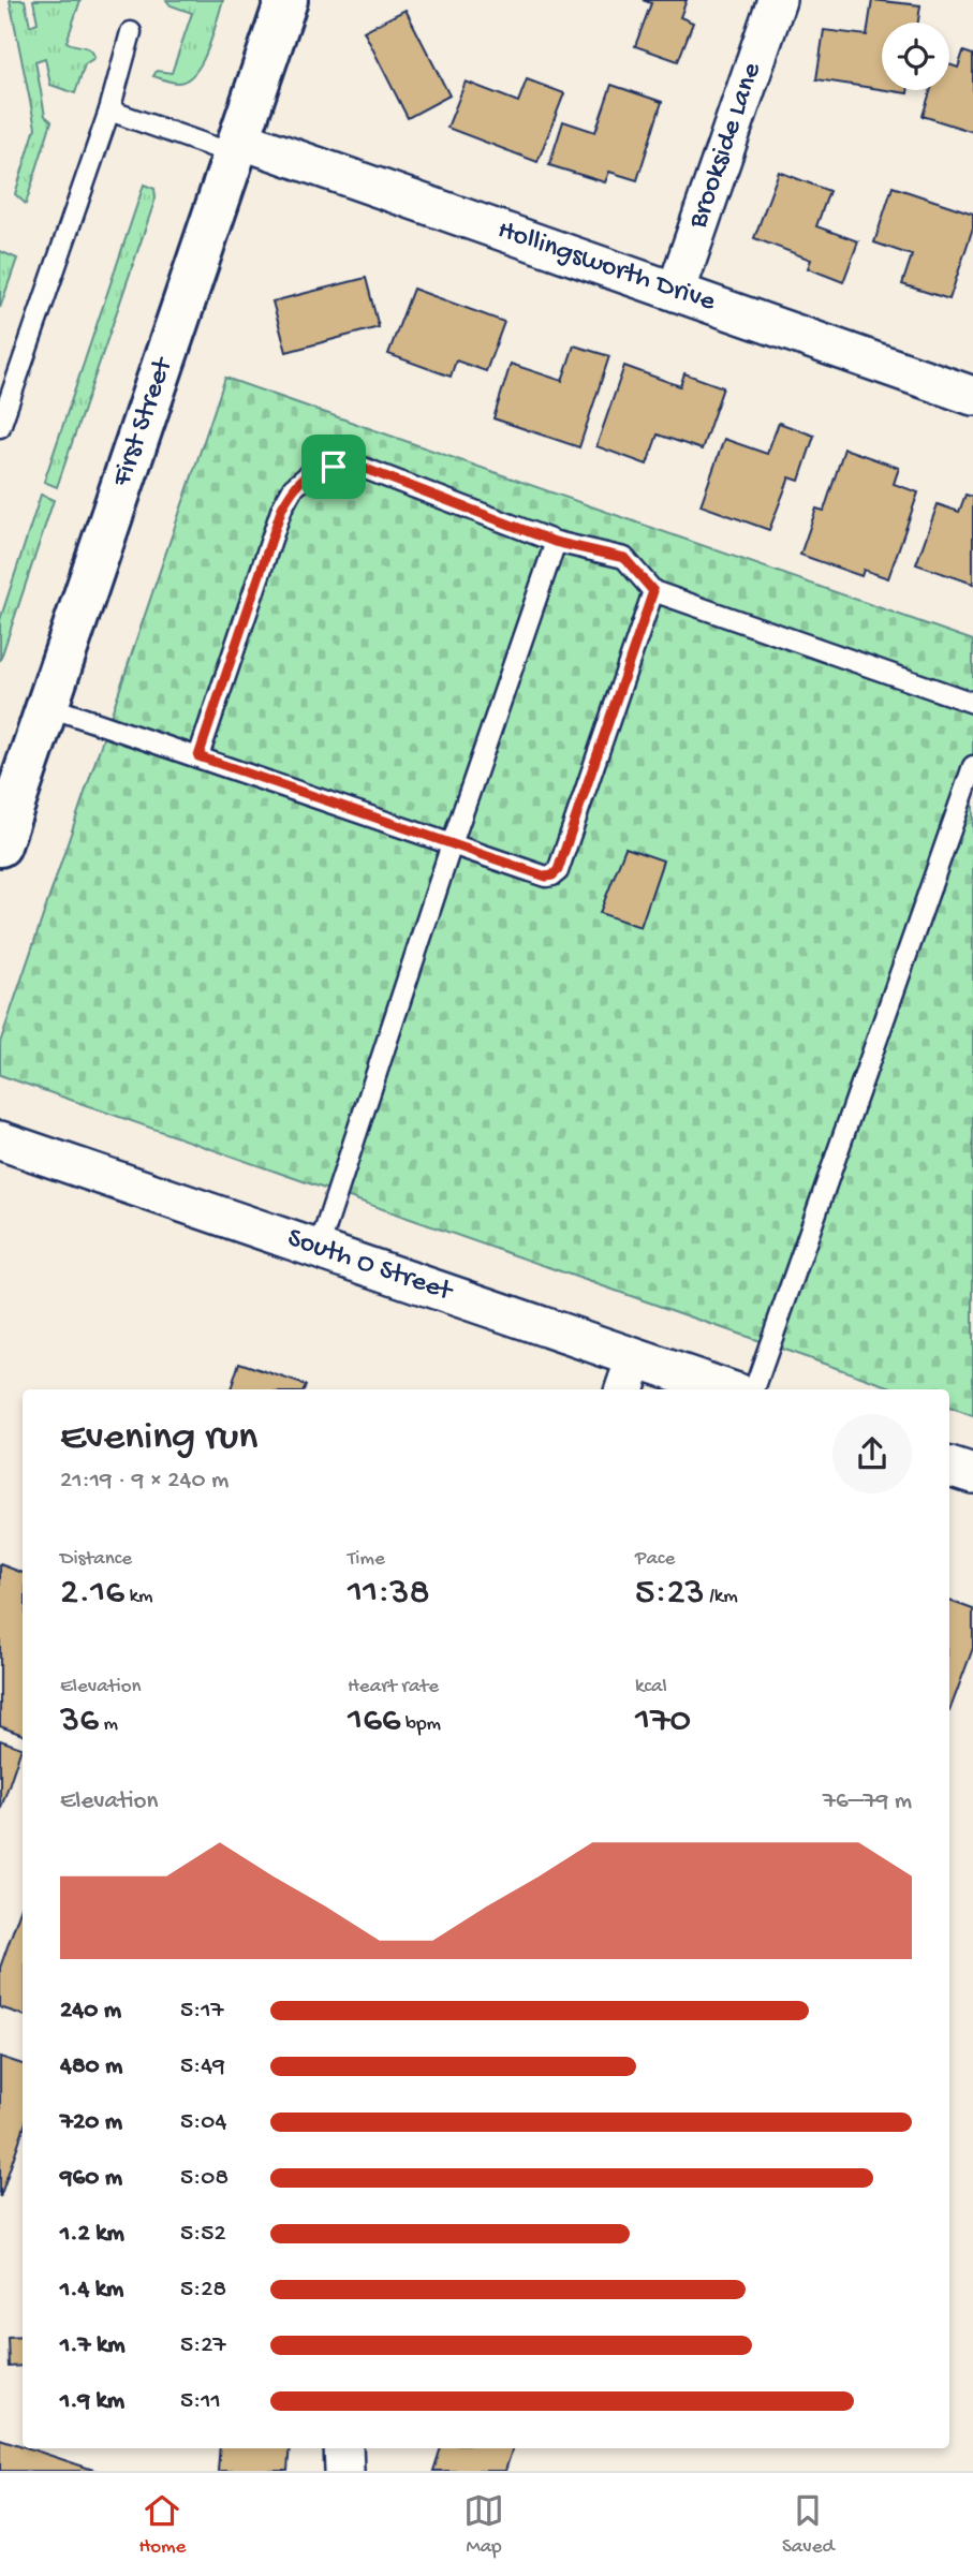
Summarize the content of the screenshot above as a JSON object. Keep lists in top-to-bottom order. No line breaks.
{"streets":{"street":["Brookside Lane","Hollingsworth Drive","First Street","South O Street"]},"crossings":[["Brookside Lane","Hollingsworth Drive"],["Hollingsworth Drive","First Street"]],"page":{"heading":["Evening run","21:19 · 9 × 240 m"],"stats":[["Distance","2.16 km"],["Time","11:38"],["Pace","5:23 /km"],["Elevation","36 m"],["Heart rate","166 bpm"],["kcal","170"]],"chart":["Elevation","76–79 m"],"list":[{"name":"240 m","note":"5:17"},{"name":"480 m","note":"5:49"},{"name":"720 m","note":"5:04"},{"name":"960 m","note":"5:08"},{"name":"1.2 km","note":"5:52"},{"name":"1.4 km","note":"5:28"},{"name":"1.7 km","note":"5:27"},{"name":"1.9 km","note":"5:11"}],"tabs":["Home","Map","Saved"]}}
